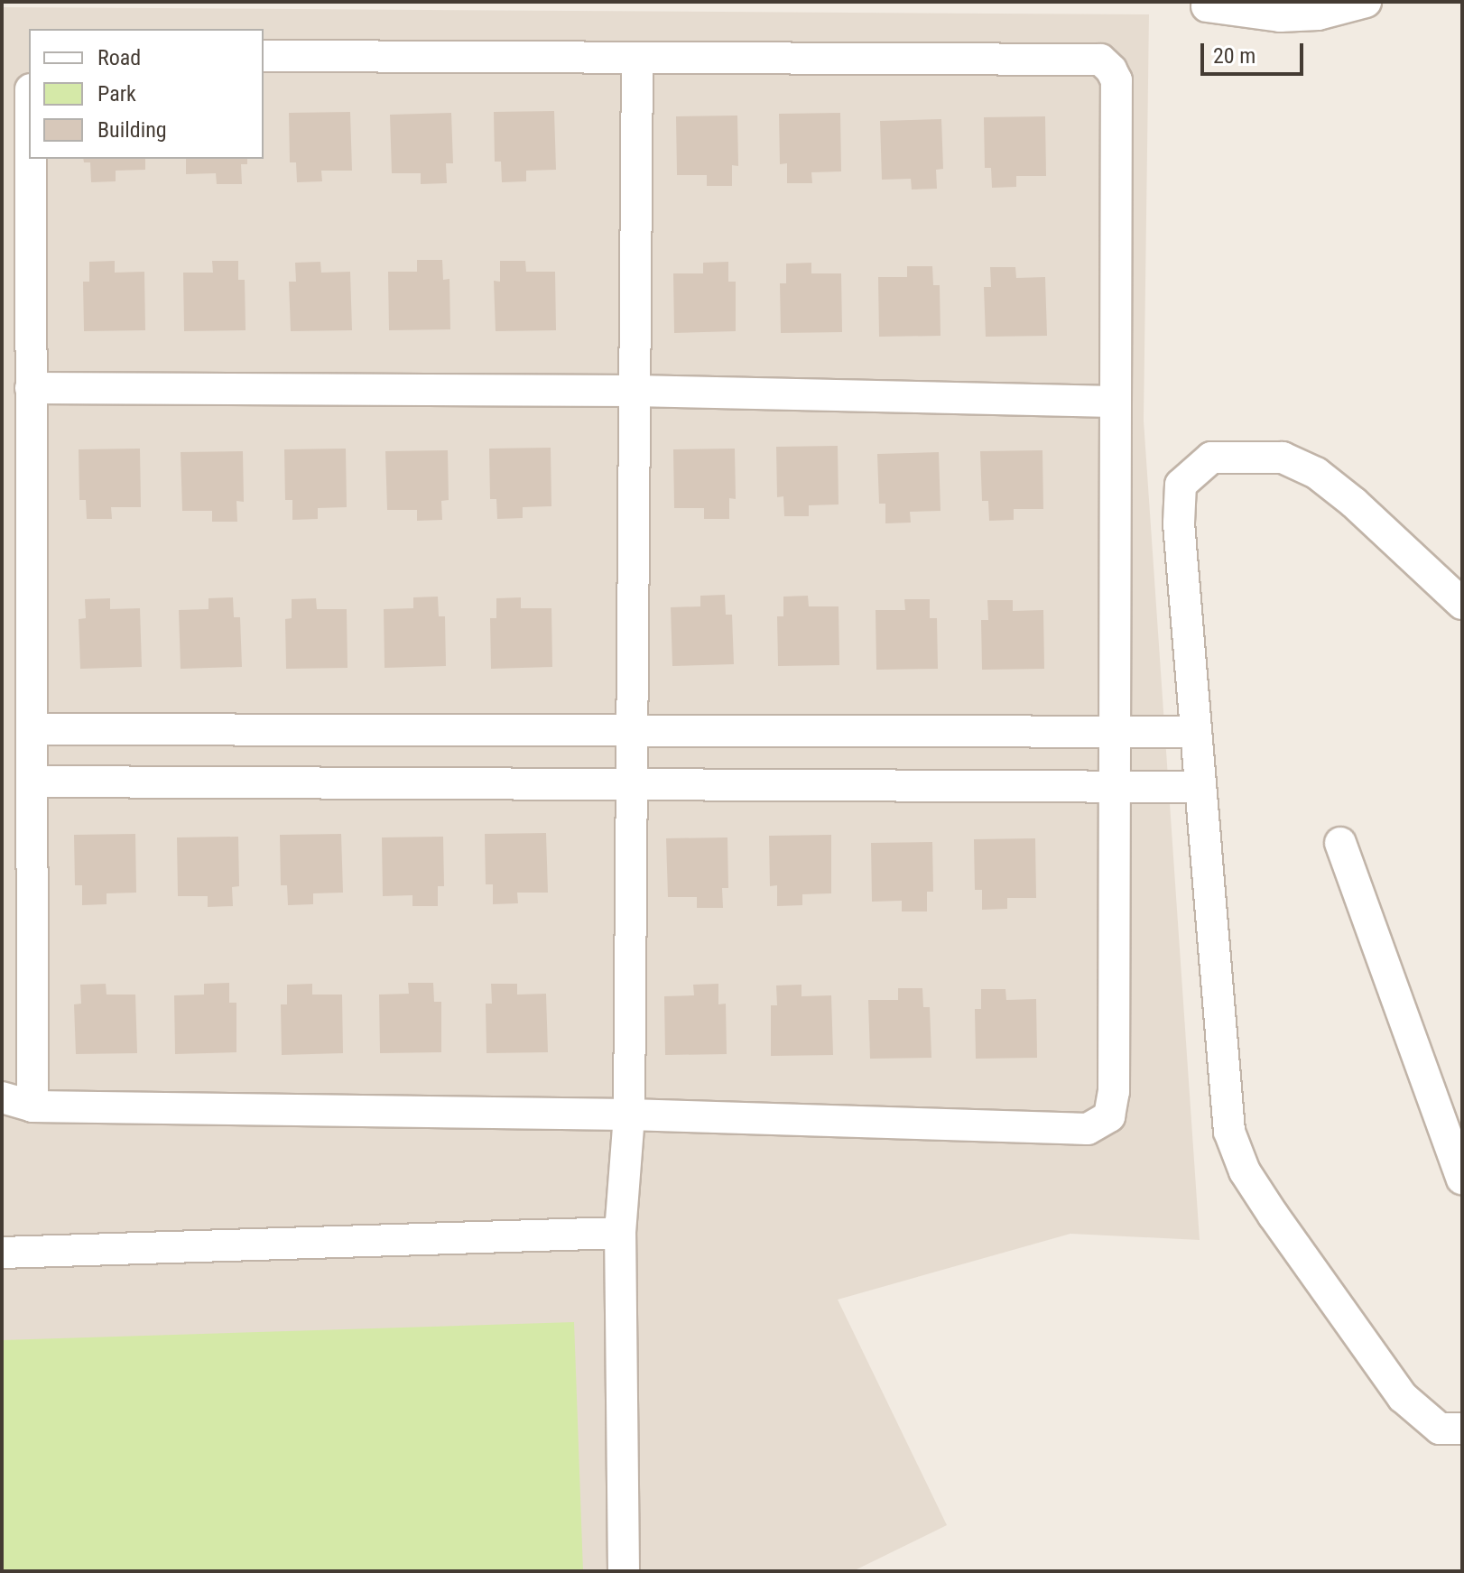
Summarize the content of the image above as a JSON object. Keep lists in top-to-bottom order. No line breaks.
{"legend":["Road","Park","Building"],"scale_bar":"20 m"}
